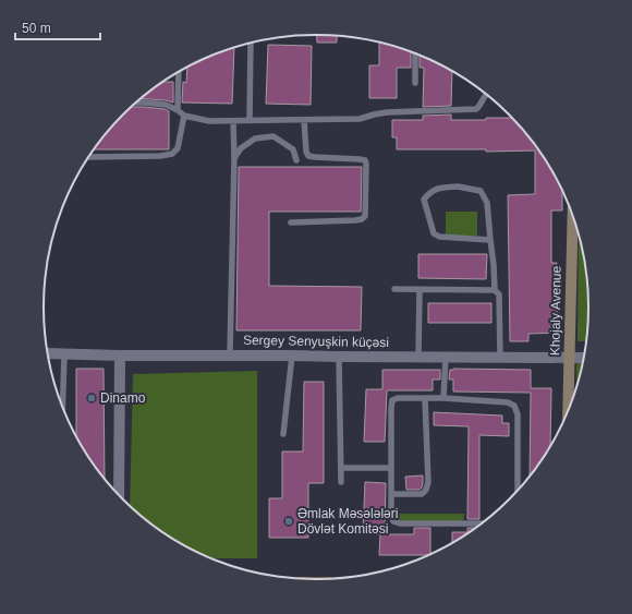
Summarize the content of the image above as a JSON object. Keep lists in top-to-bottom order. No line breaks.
{"streets":{"main road":["Khojaly Avenue"],"street":["Sergey Senyuşkin küçəsi"]},"crossings":[["Khojaly Avenue","Sergey Senyuşkin küçəsi"]],"places":["Dinamo","Əmlak Məsələləri Dövlət Komitəsi"],"scale_bar":"50 m"}
